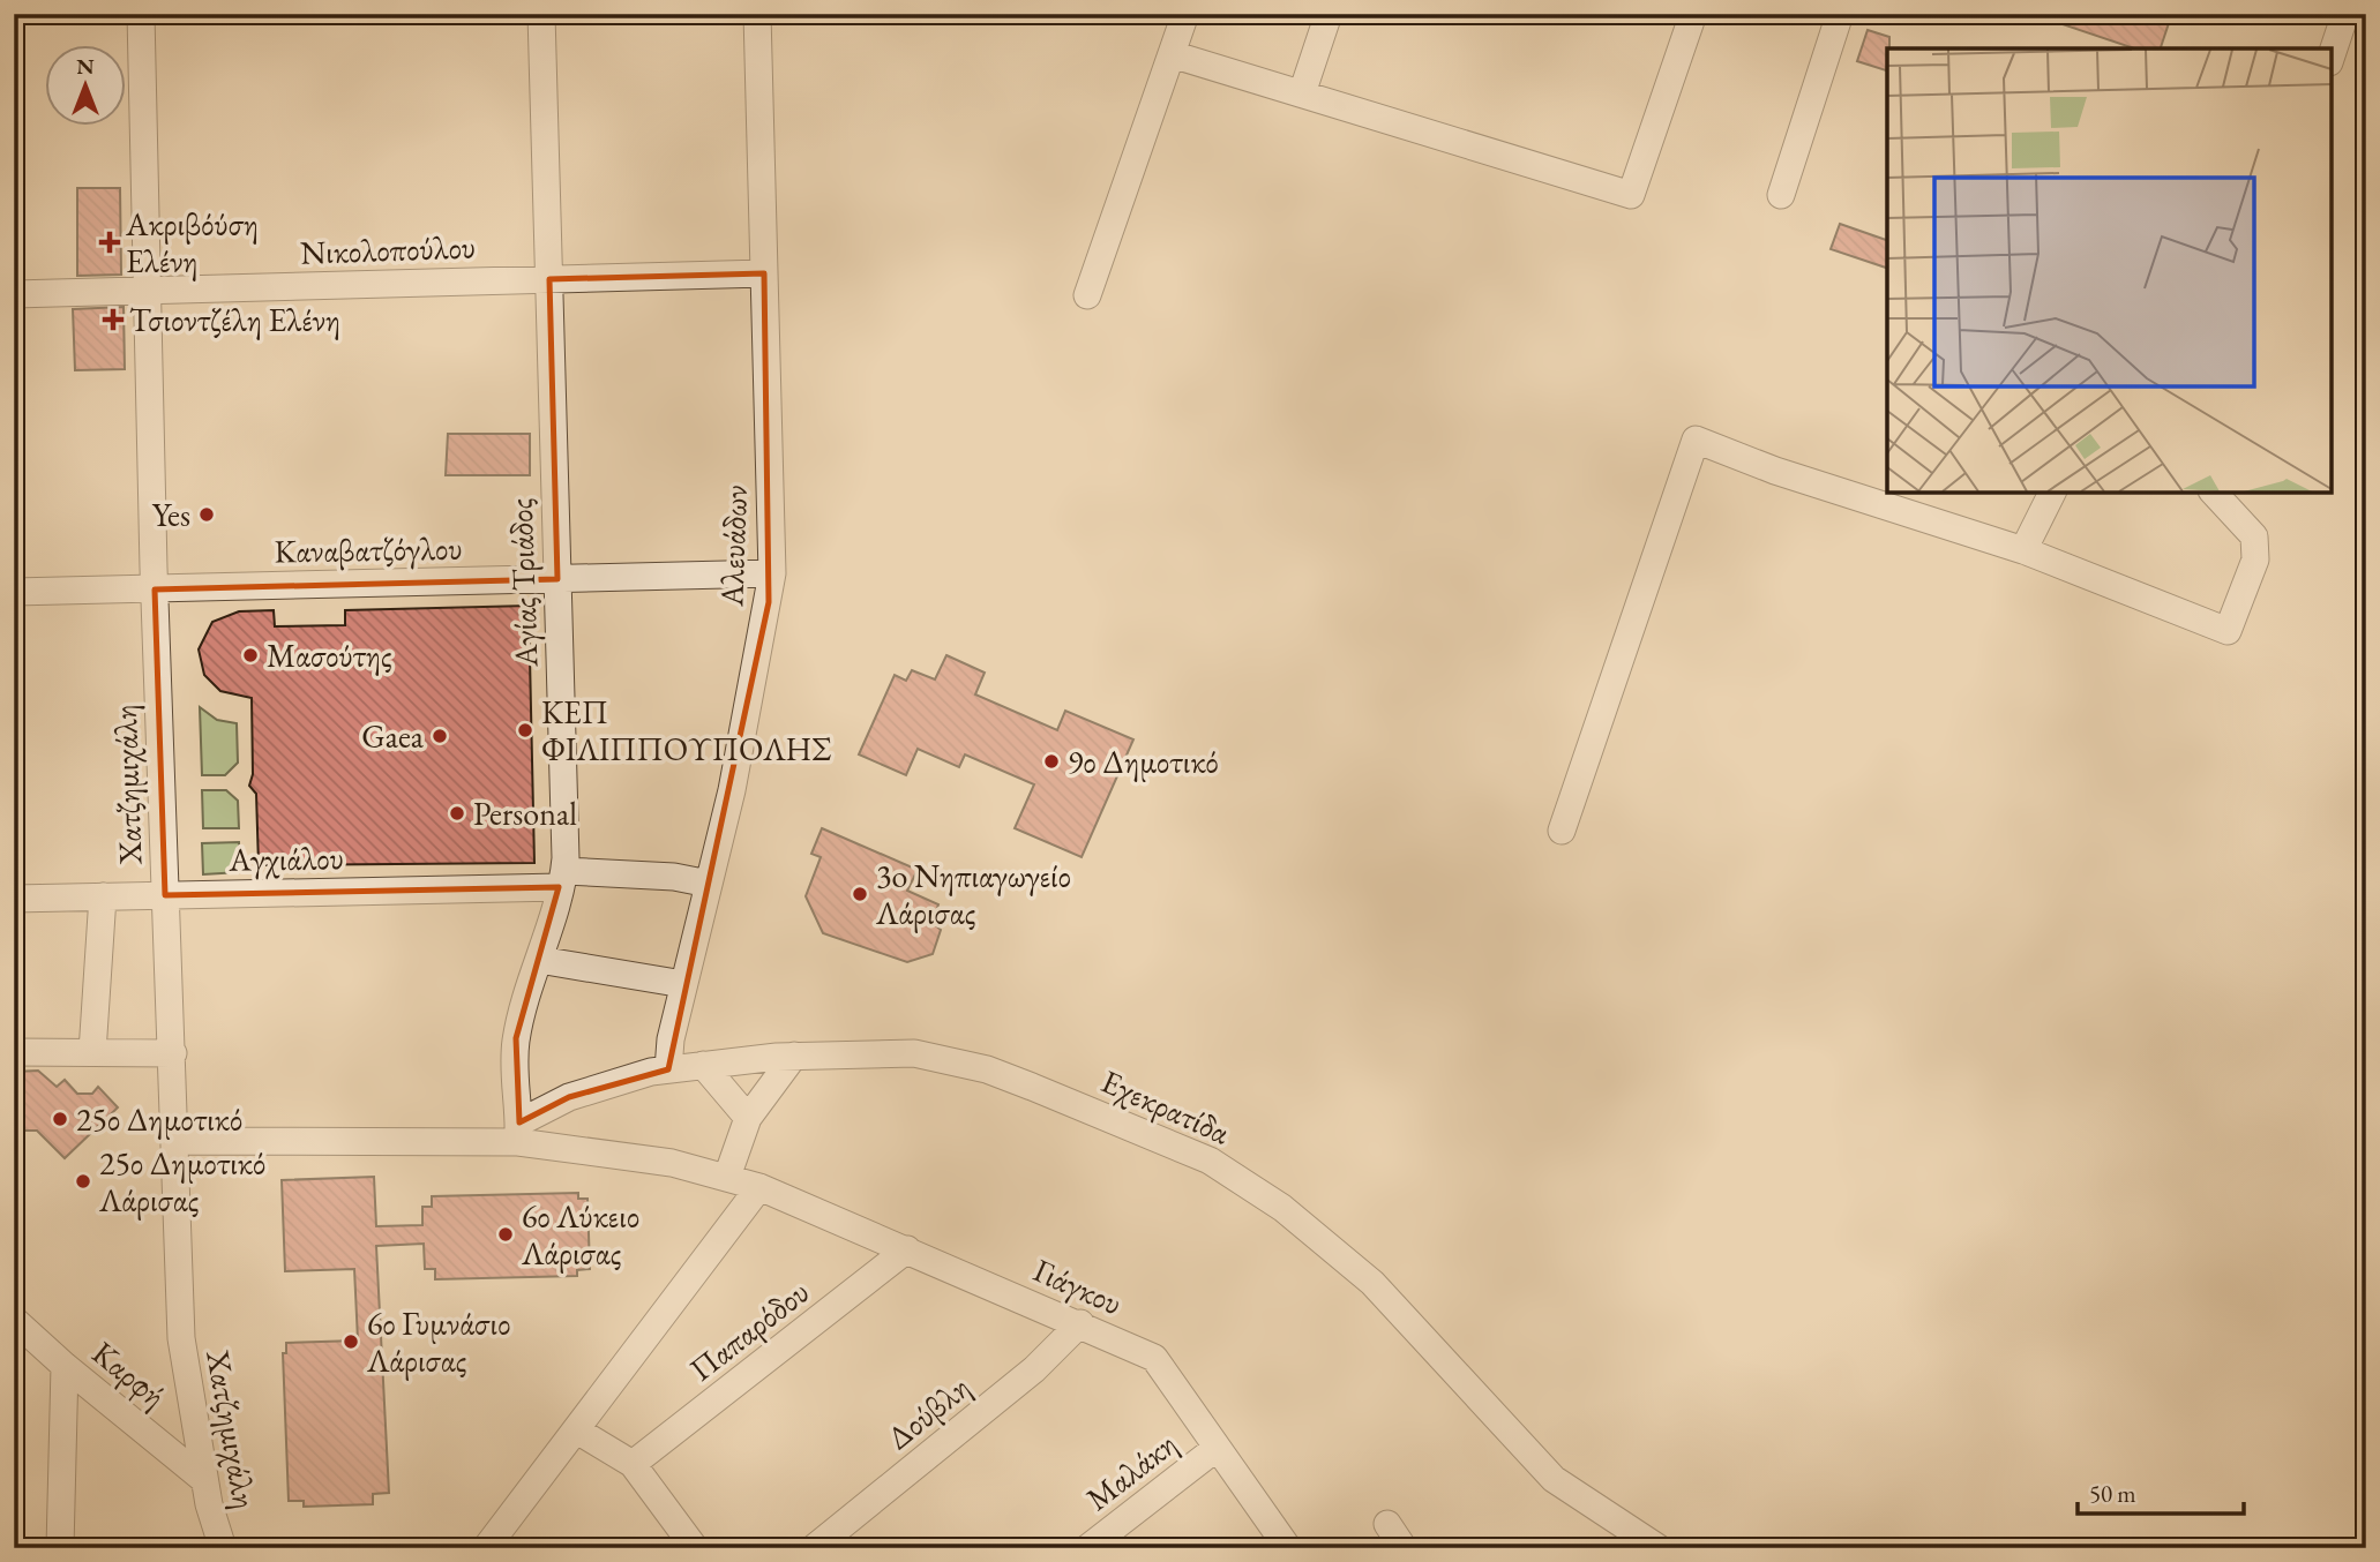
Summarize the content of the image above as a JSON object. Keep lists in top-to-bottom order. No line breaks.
{"streets":{"street":["Νικολοπούλου","Αλευάδων","Καναβατζόγλου","Αγίας Τριάδος","Χατζημιχάλη","Αγχιάλου","Εχεκρατίδα","Γιάγκου","Παπαρόδου","Καρφή","Δούβλη","Μαλάκη"]},"crossings":[["Νικολοπούλου","Αλευάδων"],["Νικολοπούλου","Αγίας Τριάδος"],["Νικολοπούλου","Χατζημιχάλη"],["Αλευάδων","Καναβατζόγλου"],["Αλευάδων","Αγχιάλου"],["Αλευάδων","Εχεκρατίδα"],["Καναβατζόγλου","Αγίας Τριάδος"],["Καναβατζόγλου","Χατζημιχάλη"],["Αγίας Τριάδος","Αγχιάλου"],["Αγίας Τριάδος","Εχεκρατίδα"],["Αγίας Τριάδος","Γιάγκου"],["Χατζημιχάλη","Αγχιάλου"],["Χατζημιχάλη","Γιάγκου"],["Χατζημιχάλη","Καρφή"],["Εχεκρατίδα","Γιάγκου"],["Γιάγκου","Παπαρόδου"],["Γιάγκου","Δούβλη"],["Γιάγκου","Μαλάκη"]],"places":{"health":["Ακριβόύση Ελένη","Τσιοντζέλη Ελένη"],"other":["Yes","Μασούτης","ΚΕΠ ΦΙΛΙΠΠΟΥΠΟΛΗΣ","Gaea","9ο Δημοτικό","Personal","3o Νηπιαγωγείο Λάρισας","25ο Δημοτικό","25ο Δημοτικό Λάρισας","6ο Λύκειο Λάρισας","6ο Γυμνάσιο Λάρισας"]},"scale_bar":"50 m","north":"top"}
